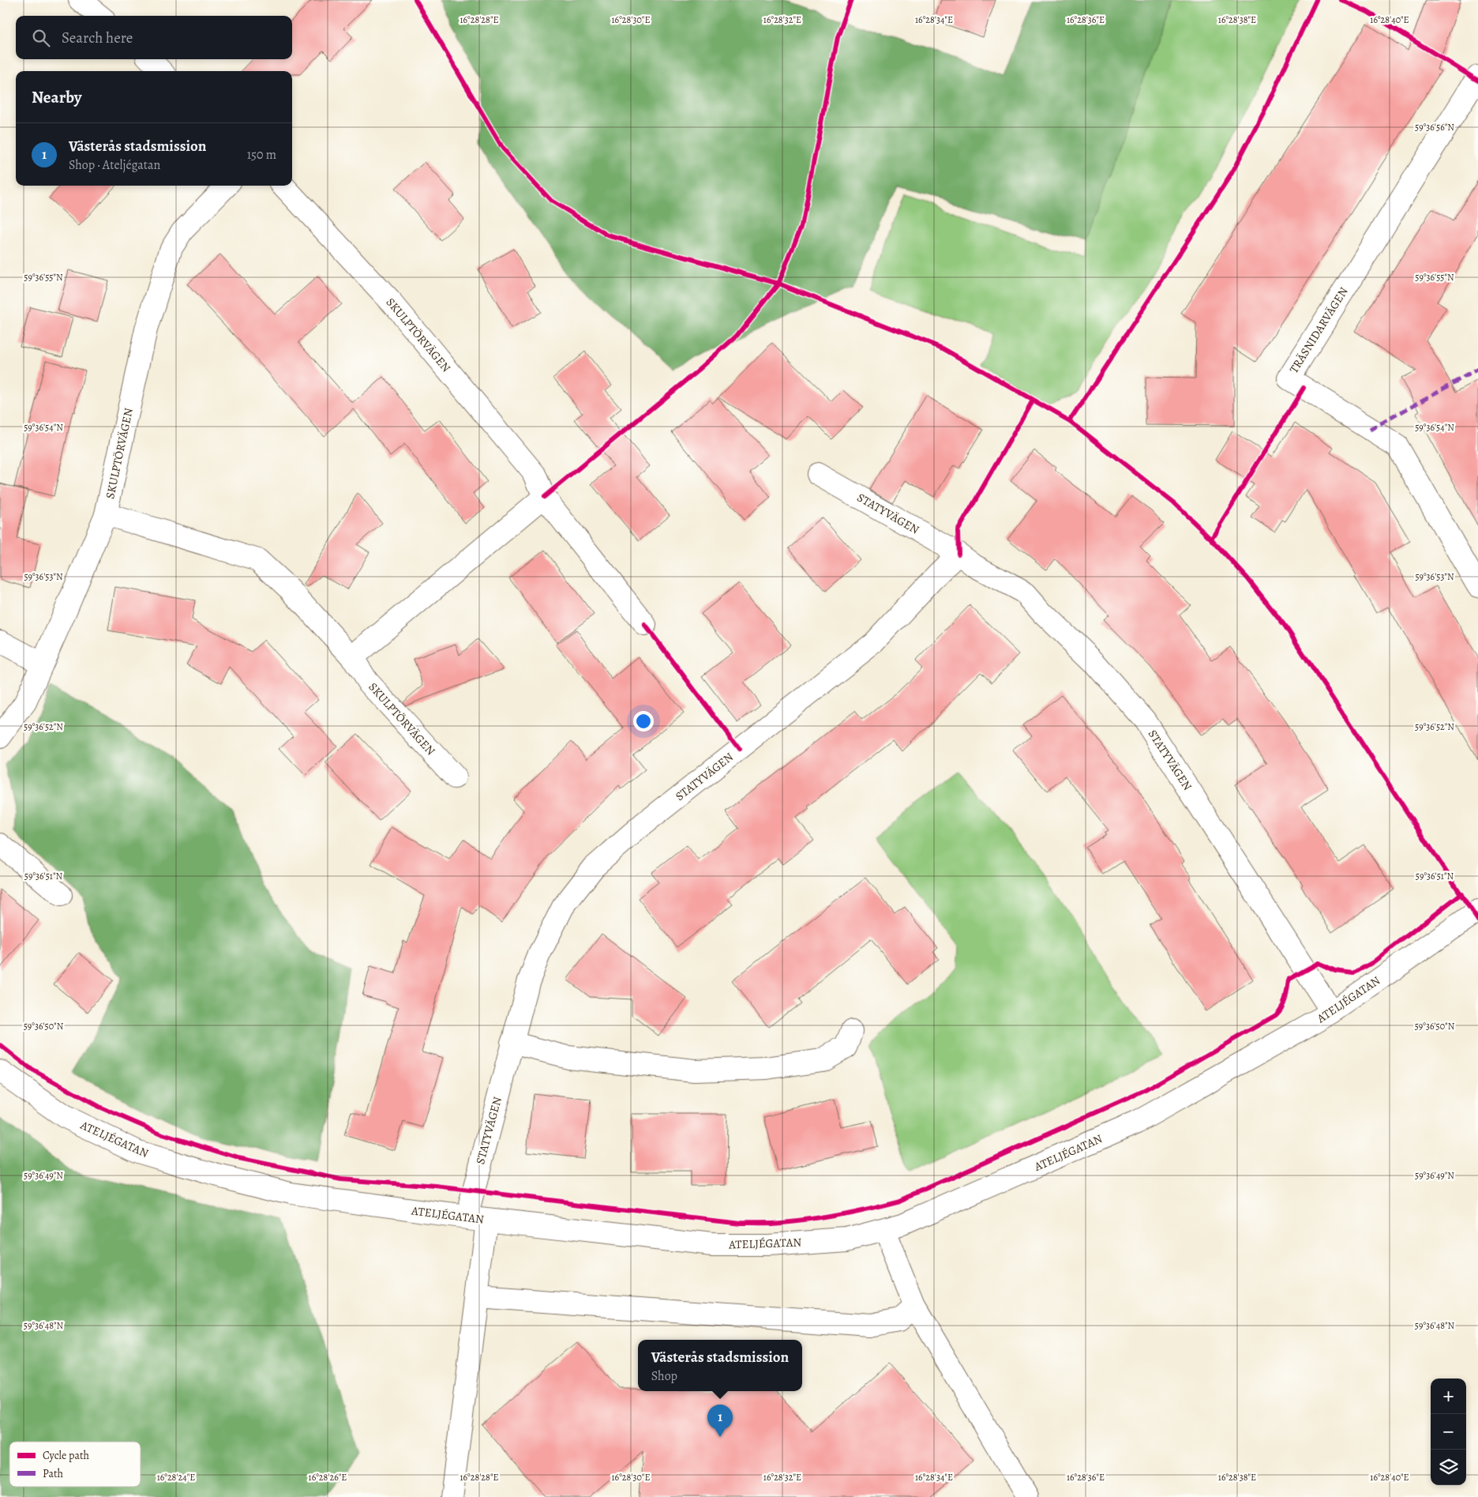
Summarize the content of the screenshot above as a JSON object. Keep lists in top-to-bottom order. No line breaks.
{"streets":{"street":["TRÄSNIDARVÄGEN","SKULPTÖRVÄGEN","STATYVÄGEN","ATELJÉGATAN"]},"crossings":[["STATYVÄGEN","ATELJÉGATAN"]],"legend":["Cycle path","Path"],"page":{"search":"Search here","heading":"Nearby","list":[{"mark":"1","name":"Västerås stadsmission","note":"Shop · Ateljégatan","value":"150 m"}],"popup":["Västerås stadsmission","Shop"],"map_buttons":["+","−"],"pins":"1"},"coordinates":["16°28'28\"E","16°28'30\"E","16°28'32\"E","16°28'34\"E","16°28'36\"E","16°28'38\"E","16°28'40\"E","59°36'56\"N","59°36'55\"N","59°36'54\"N","59°36'53\"N","59°36'52\"N","59°36'51\"N","59°36'50\"N","59°36'49\"N","59°36'48\"N","16°28'24\"E","16°28'26\"E"]}
